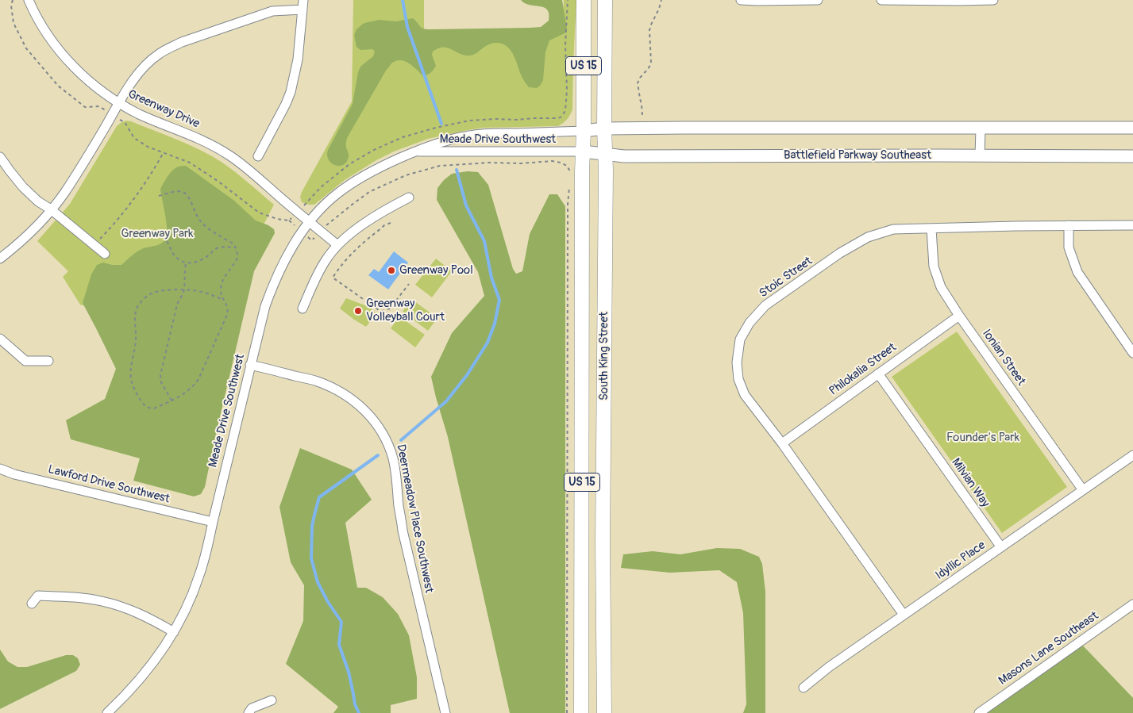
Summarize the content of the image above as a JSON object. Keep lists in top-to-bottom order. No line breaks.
{"streets":{"highway":["US 15","South King Street"],"main road":["Battlefield Parkway Southeast"],"street":["Greenway Drive","Meade Drive Southwest","Stoic Street","Ionian Street","Philokalia Street","Milvian Way","Lawford Drive Southwest","Deermeadow Place Southwest","Idyllic Place","Masons Lane Southeast"]},"crossings":[["Greenway Drive","Meade Drive Southwest"],["Meade Drive Southwest","Battlefield Parkway Southeast"],["Meade Drive Southwest","South King Street"],["Meade Drive Southwest","Lawford Drive Southwest"],["Meade Drive Southwest","Deermeadow Place Southwest"],["Battlefield Parkway Southeast","South King Street"],["Stoic Street","Ionian Street"],["Stoic Street","Philokalia Street"],["Stoic Street","Idyllic Place"],["Ionian Street","Philokalia Street"],["Ionian Street","Idyllic Place"],["Philokalia Street","Milvian Way"],["Milvian Way","Idyllic Place"]],"parks":["Greenway Park","Founder's Park"],"places":["Greenway Pool","Greenway Volleyball Court"]}
